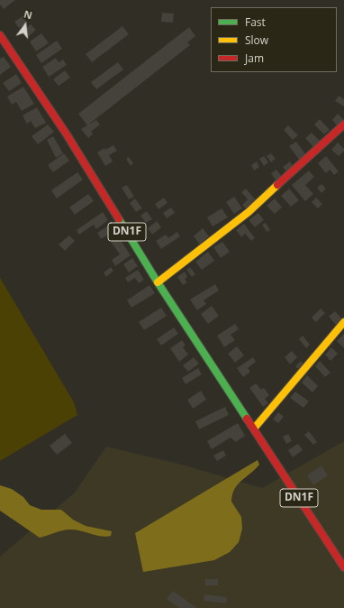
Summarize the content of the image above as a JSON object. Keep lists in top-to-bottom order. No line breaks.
{"streets":{"main road":["DN1F"]},"legend":["Fast","Slow","Jam"],"north":"top"}
